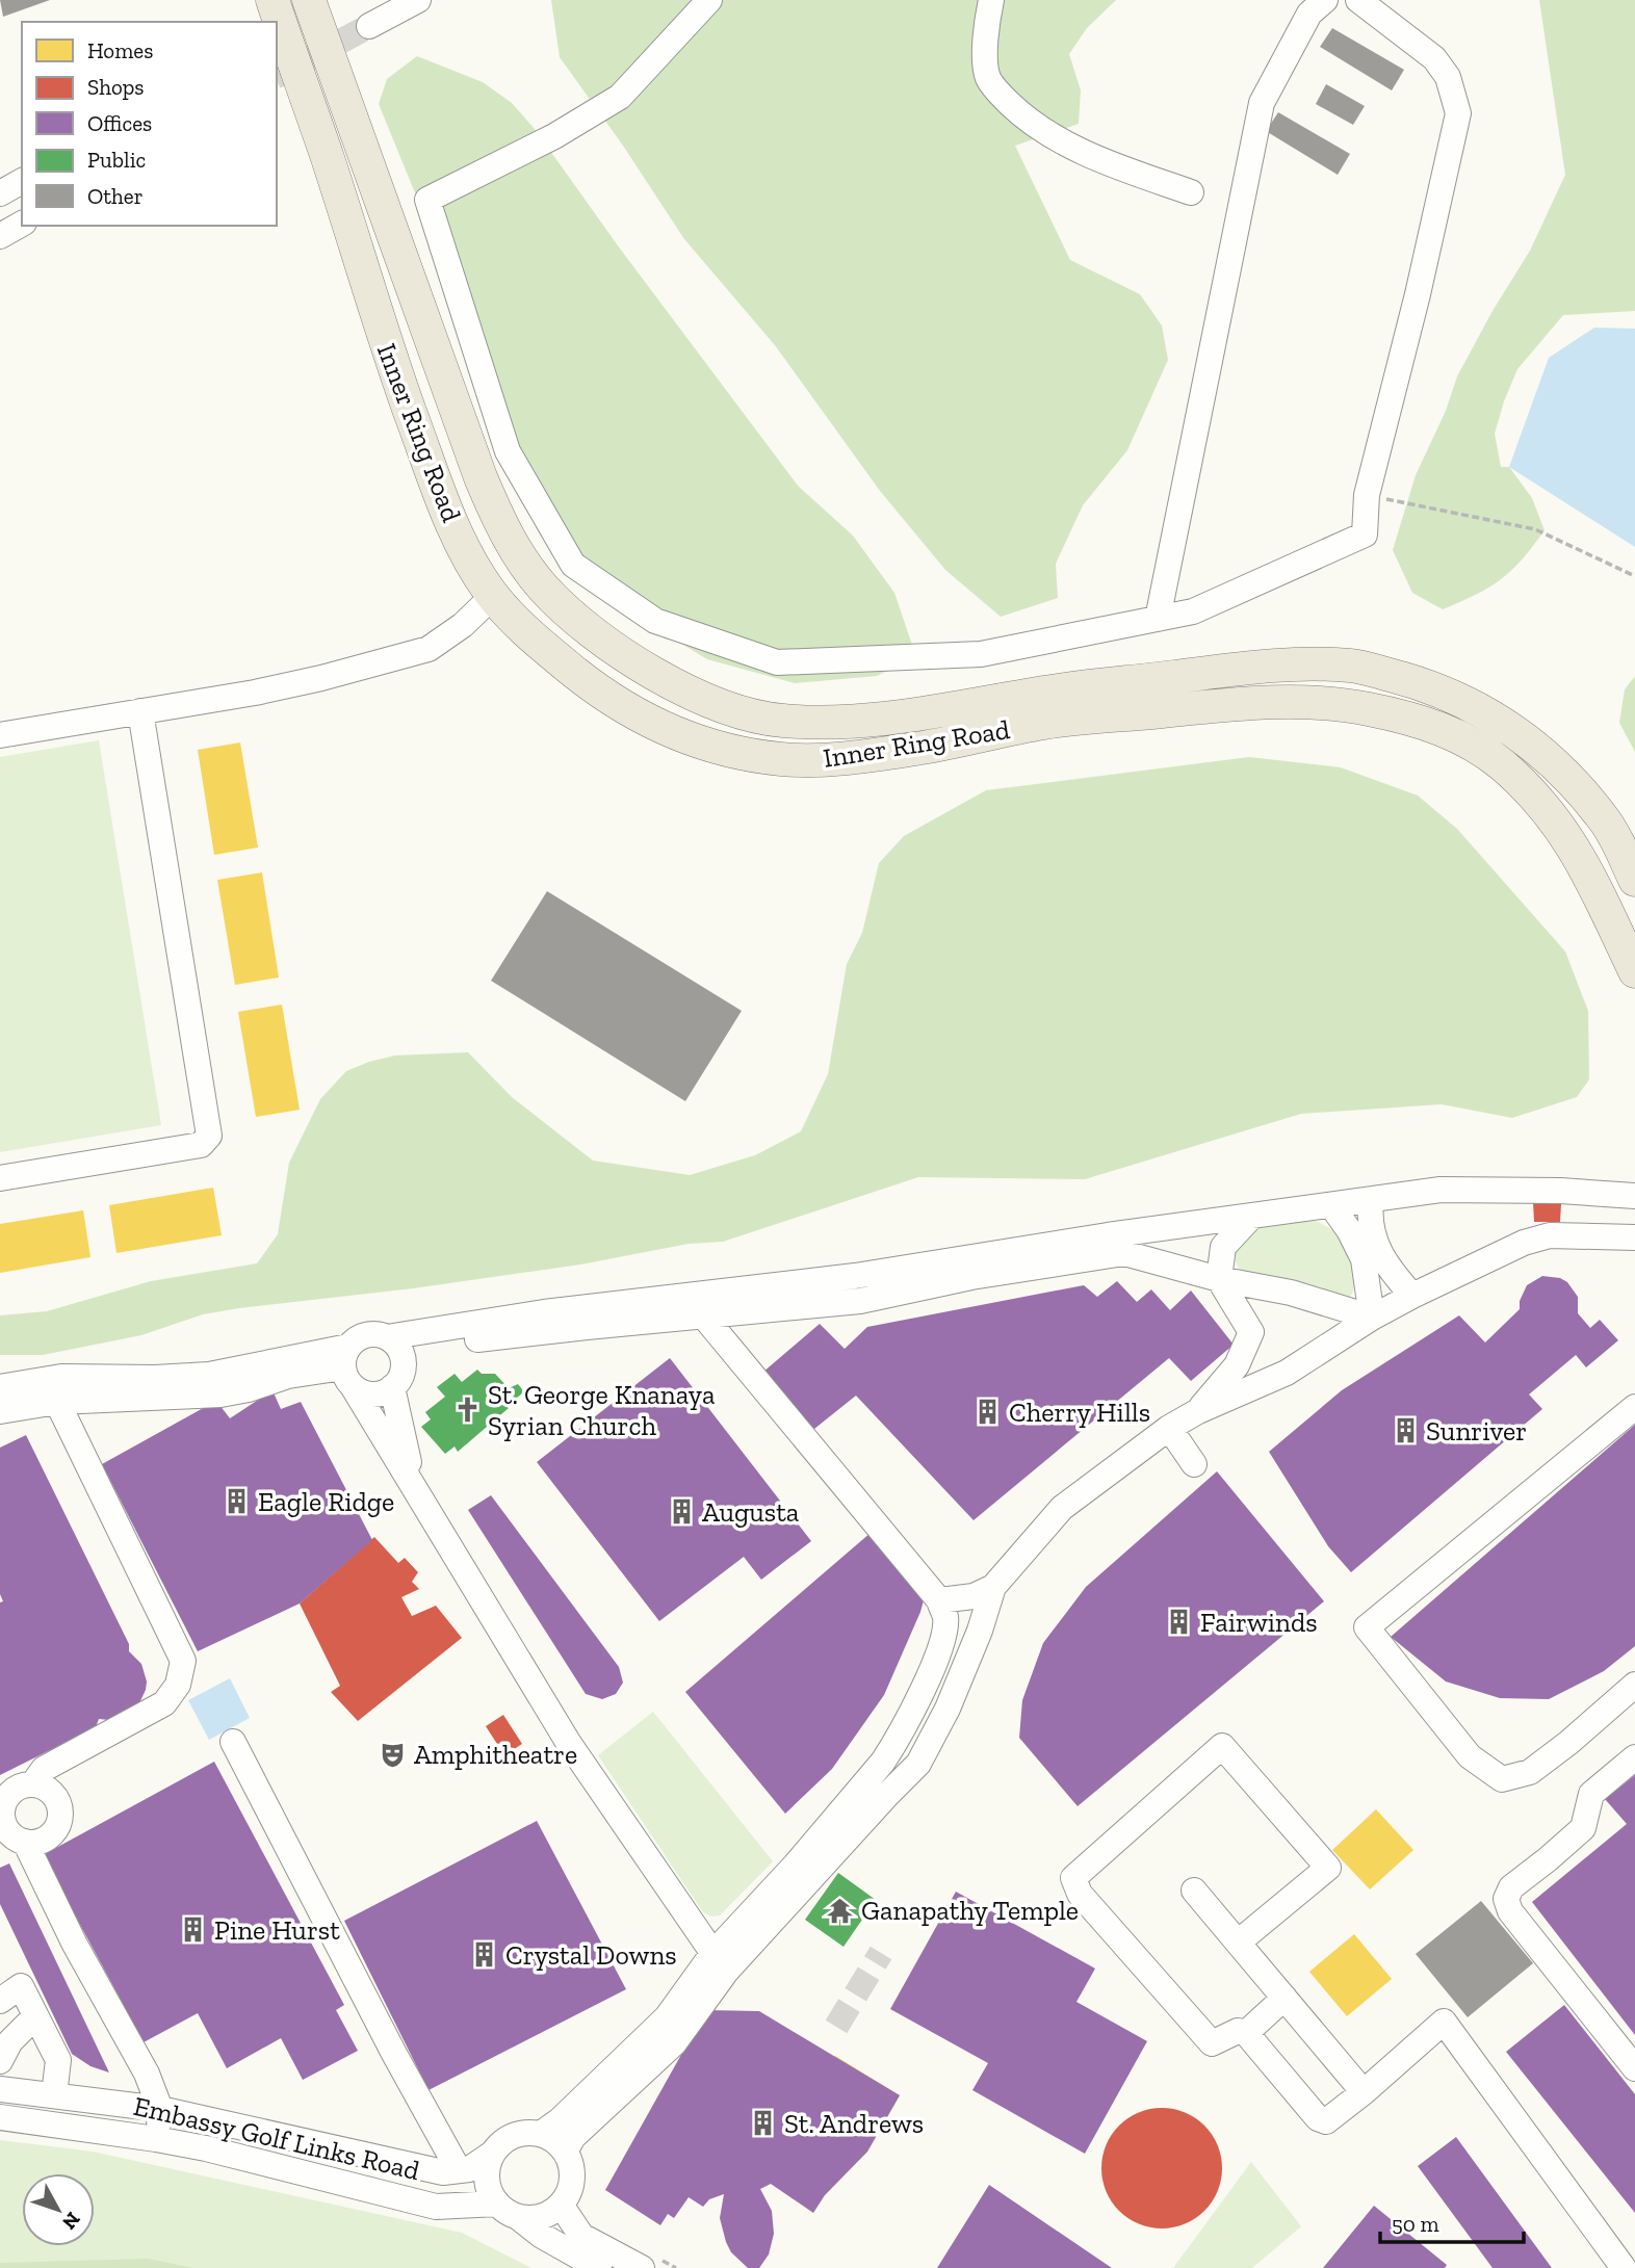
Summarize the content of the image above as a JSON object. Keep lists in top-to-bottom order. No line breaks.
{"streets":{"main road":["Inner Ring Road"],"street":["Embassy Golf Links Road"]},"places":{"church":["St. George Knanaya Syrian Church"],"building":["Cherry Hills","Sunriver","Eagle Ridge","Augusta","Fairwinds","Pine Hurst","Crystal Downs","St. Andrews"],"theatre":["Amphitheatre"],"temple":["Ganapathy Temple"]},"legend":["Homes","Shops","Offices","Public","Other"],"scale_bar":"50 m","north":"bottom right"}
